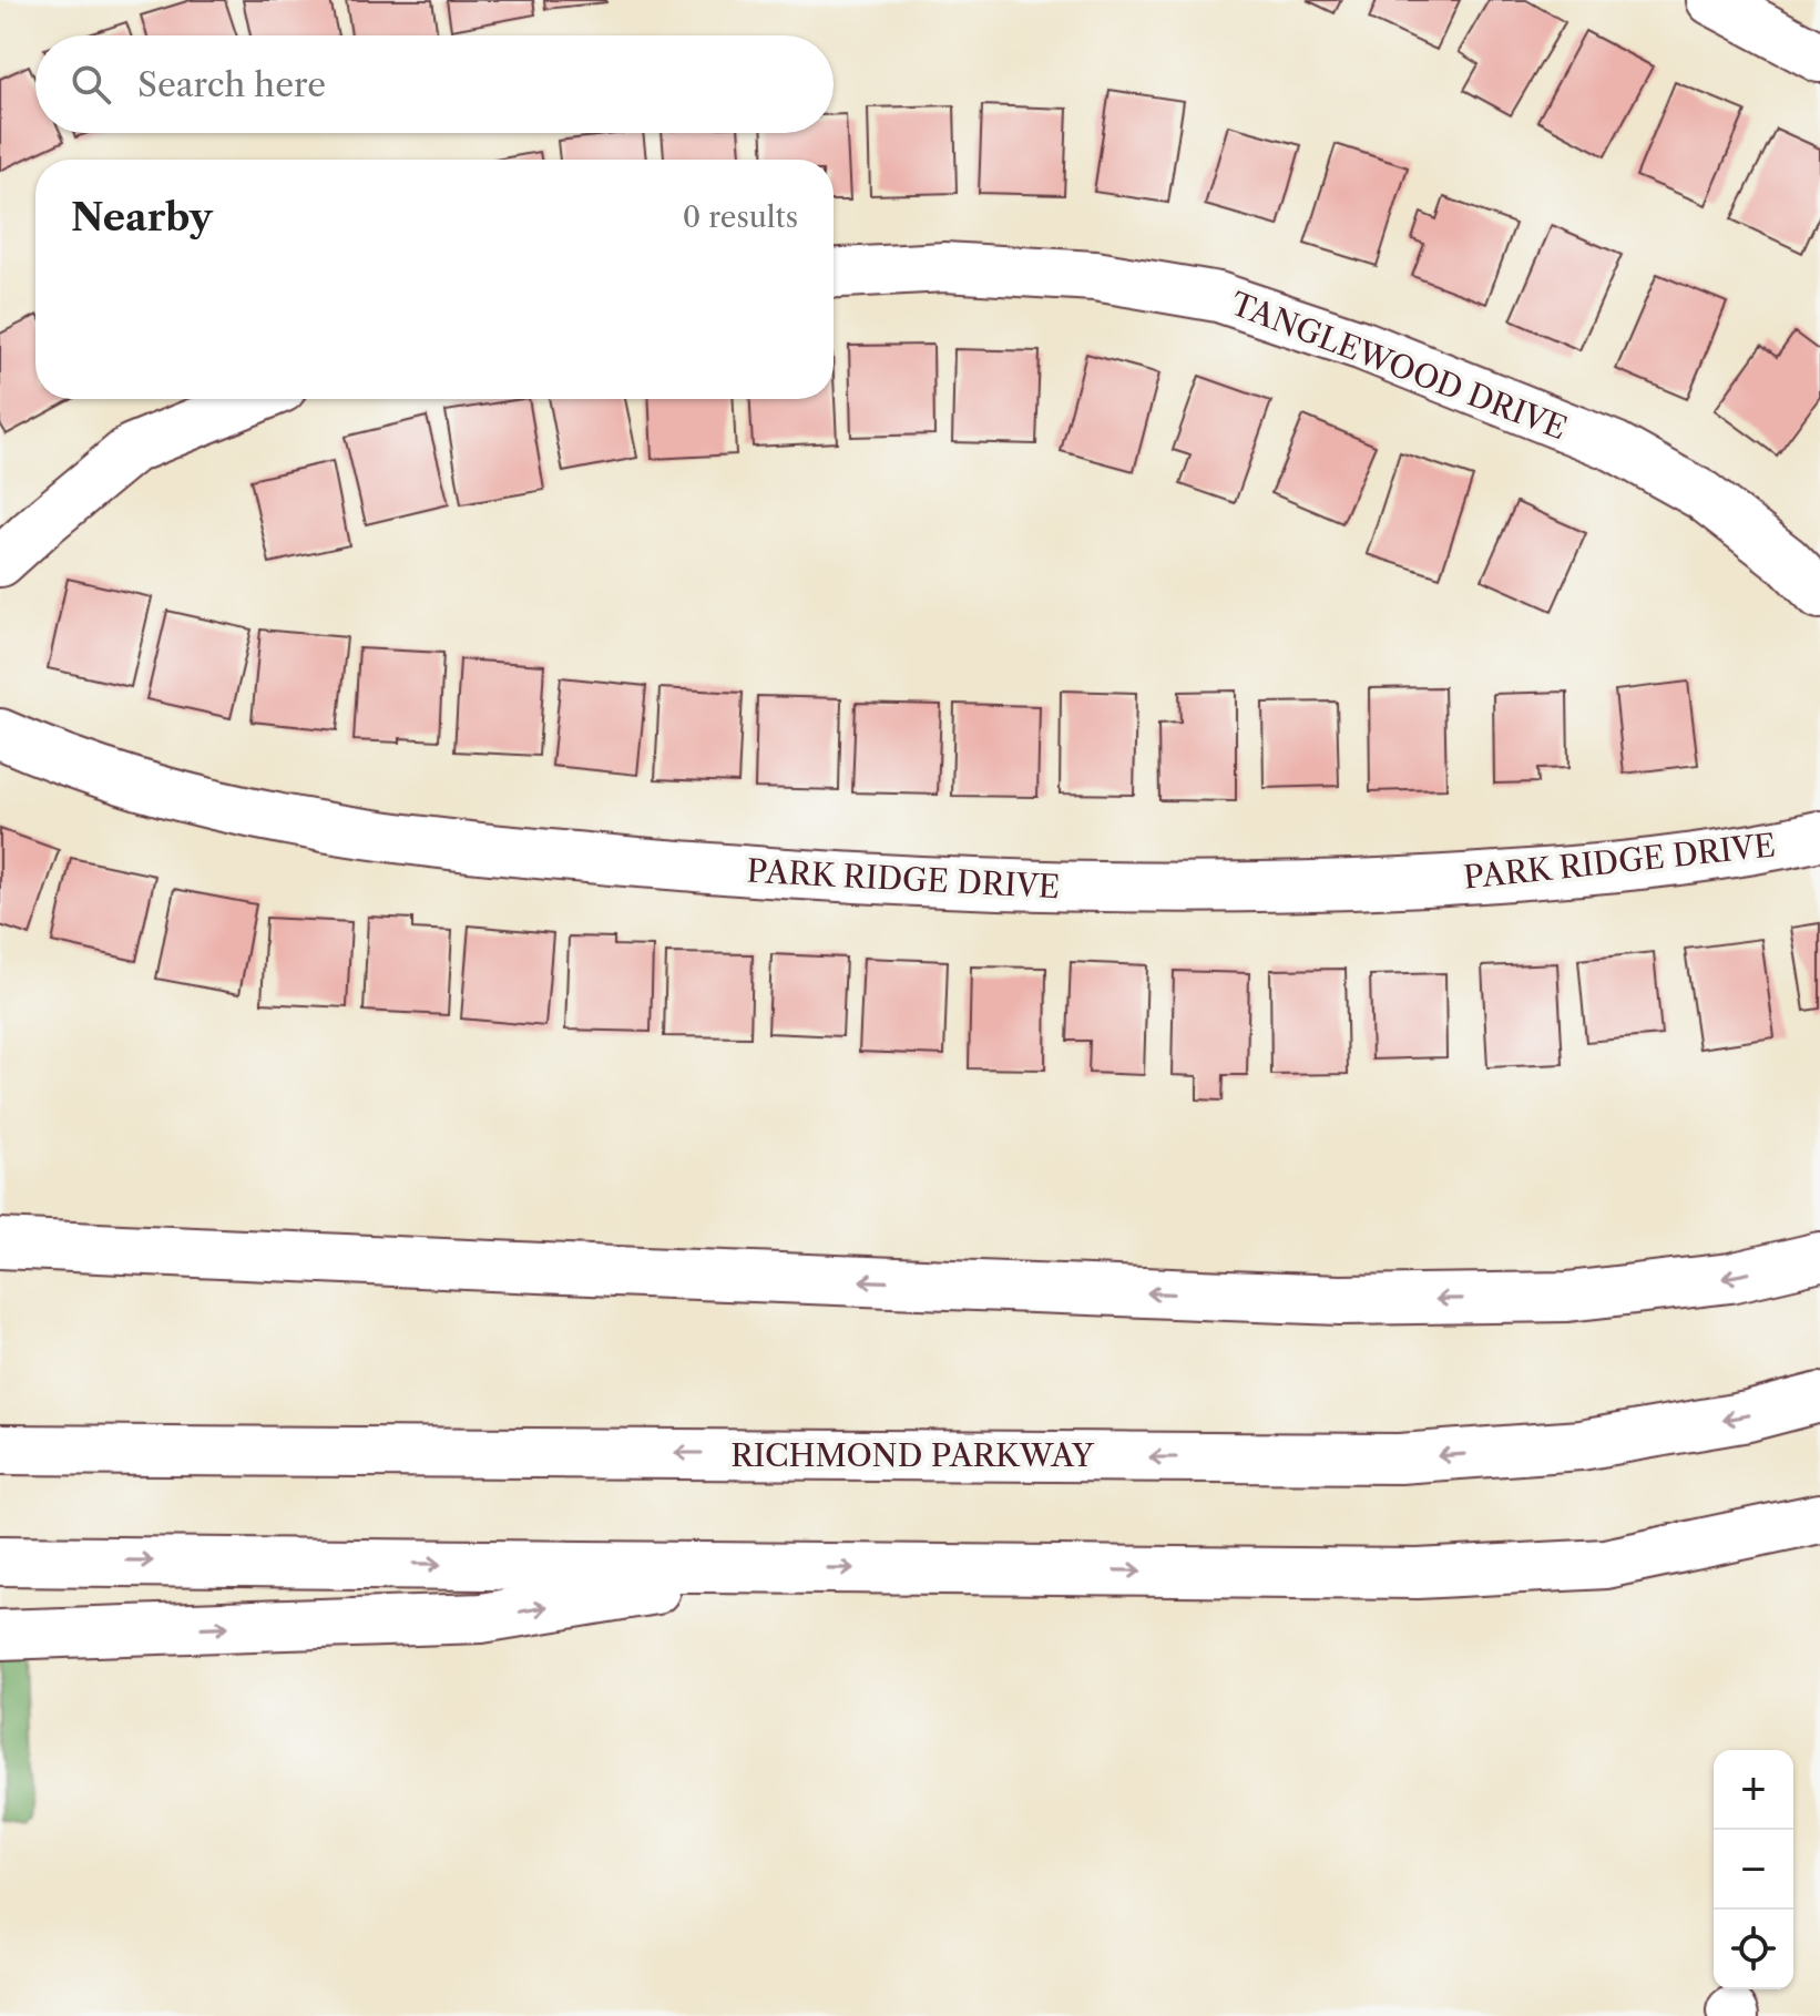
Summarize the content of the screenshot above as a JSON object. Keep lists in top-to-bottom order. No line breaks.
{"streets":{"main road":["TANGLEWOOD DRIVE","PARK RIDGE DRIVE","RICHMOND PARKWAY"]},"page":{"search":"Search here","heading":["Nearby","0 results"],"map_buttons":["+","−"]}}
